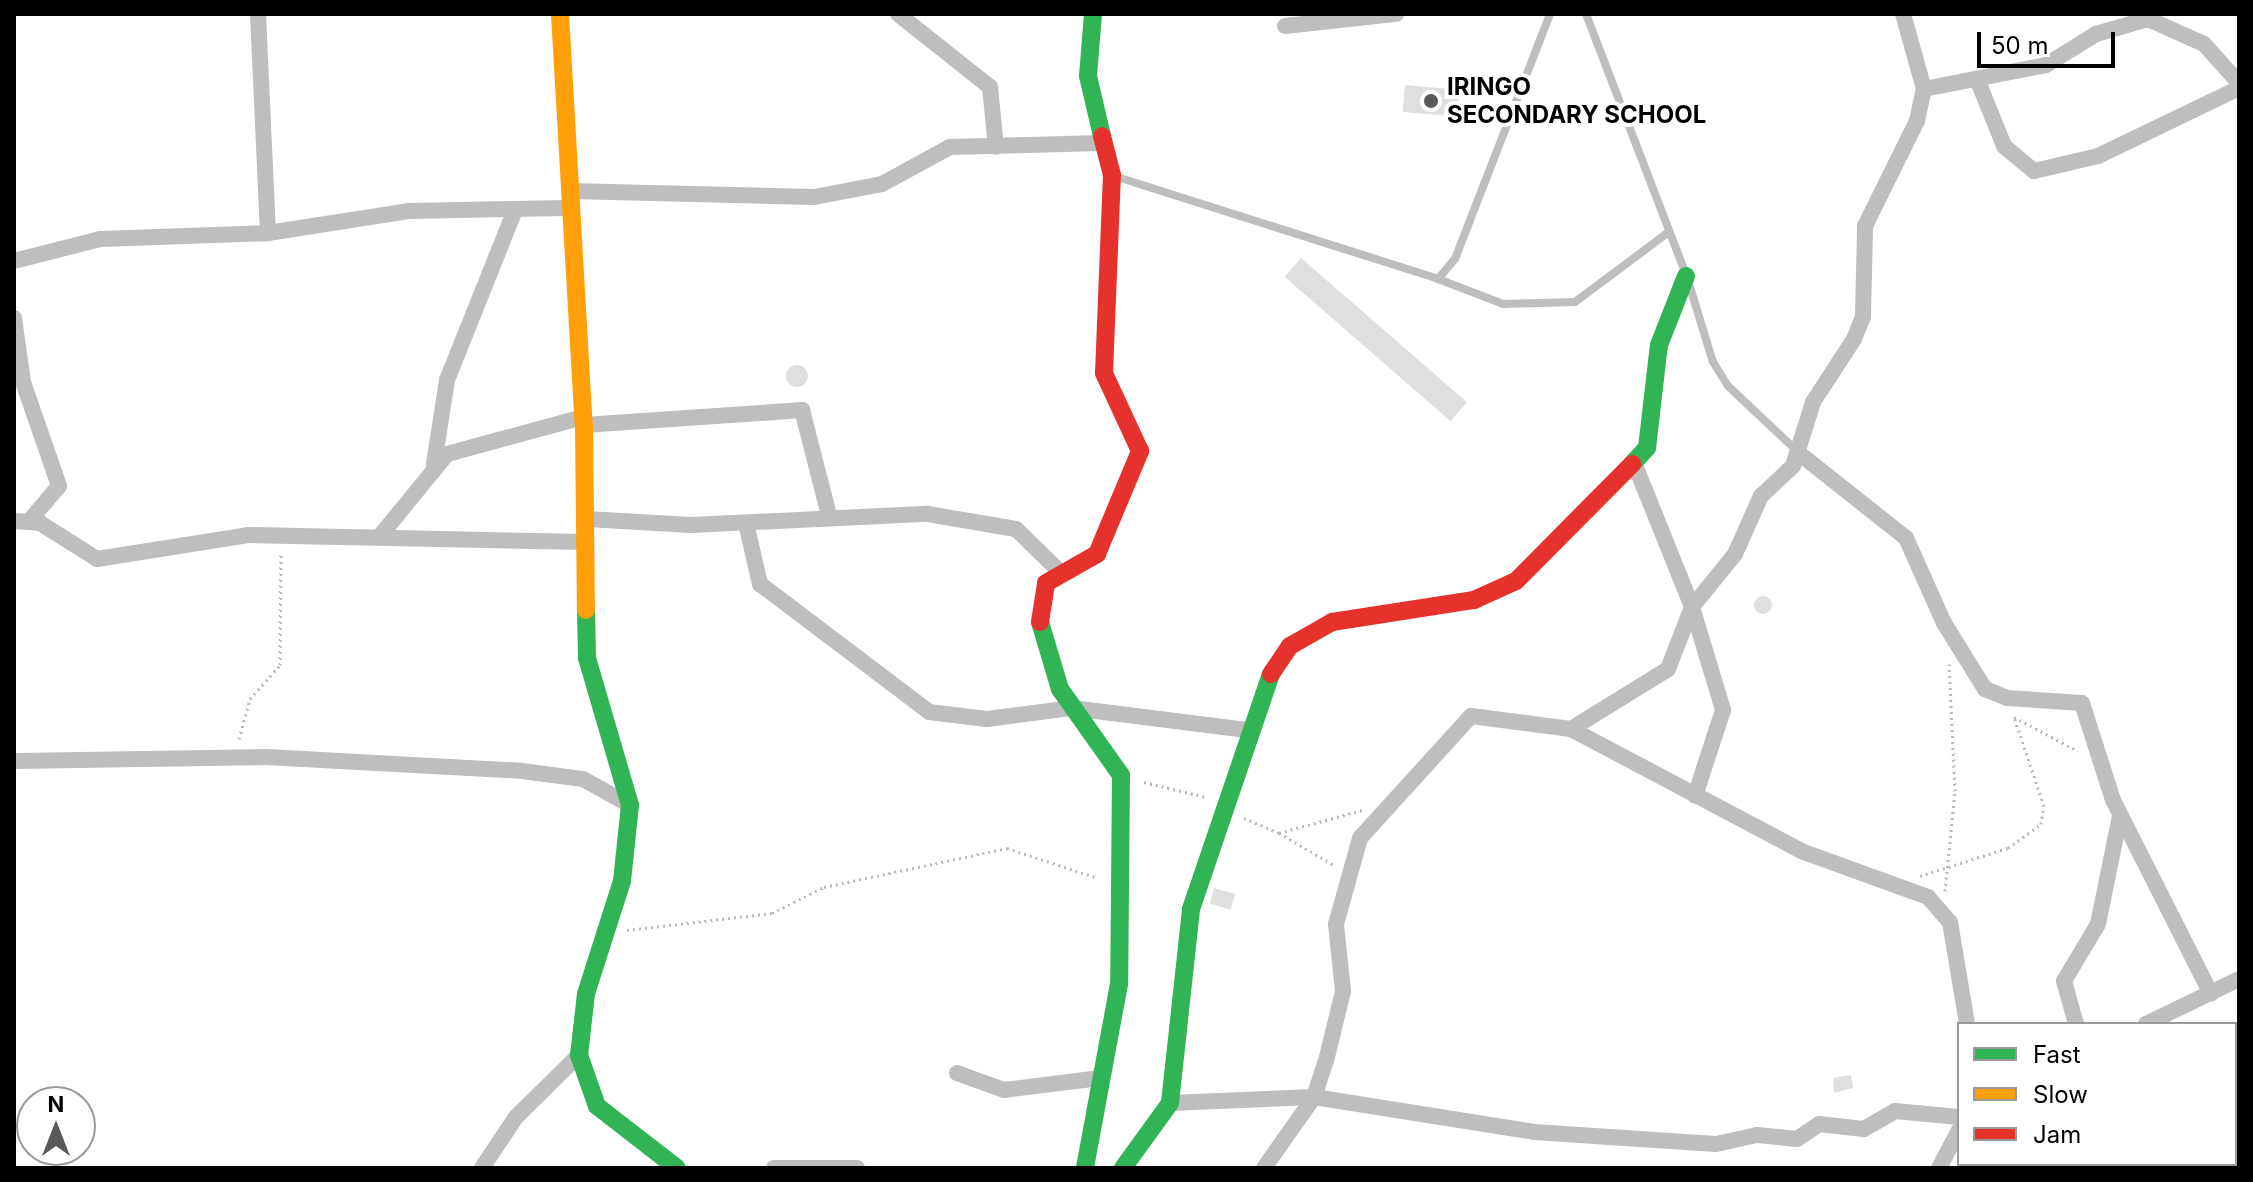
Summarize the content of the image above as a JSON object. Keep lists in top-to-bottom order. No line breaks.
{"places":["IRINGO SECONDARY SCHOOL"],"legend":["Fast","Slow","Jam"],"scale_bar":"50 m","north":"top"}
